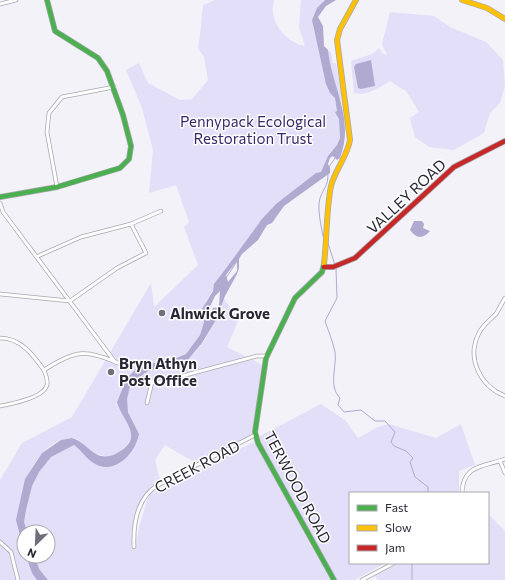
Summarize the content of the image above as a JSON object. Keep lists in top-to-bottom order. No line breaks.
{"streets":{"street":["VALLEY ROAD","CREEK ROAD","TERWOOD ROAD"]},"crossings":[["VALLEY ROAD","TERWOOD ROAD"],["CREEK ROAD","TERWOOD ROAD"]],"parks":["Pennypack Ecological Restoration Trust"],"places":["Alnwick Grove","Bryn Athyn Post Office"],"legend":["Fast","Slow","Jam"],"north":"bottom left"}
